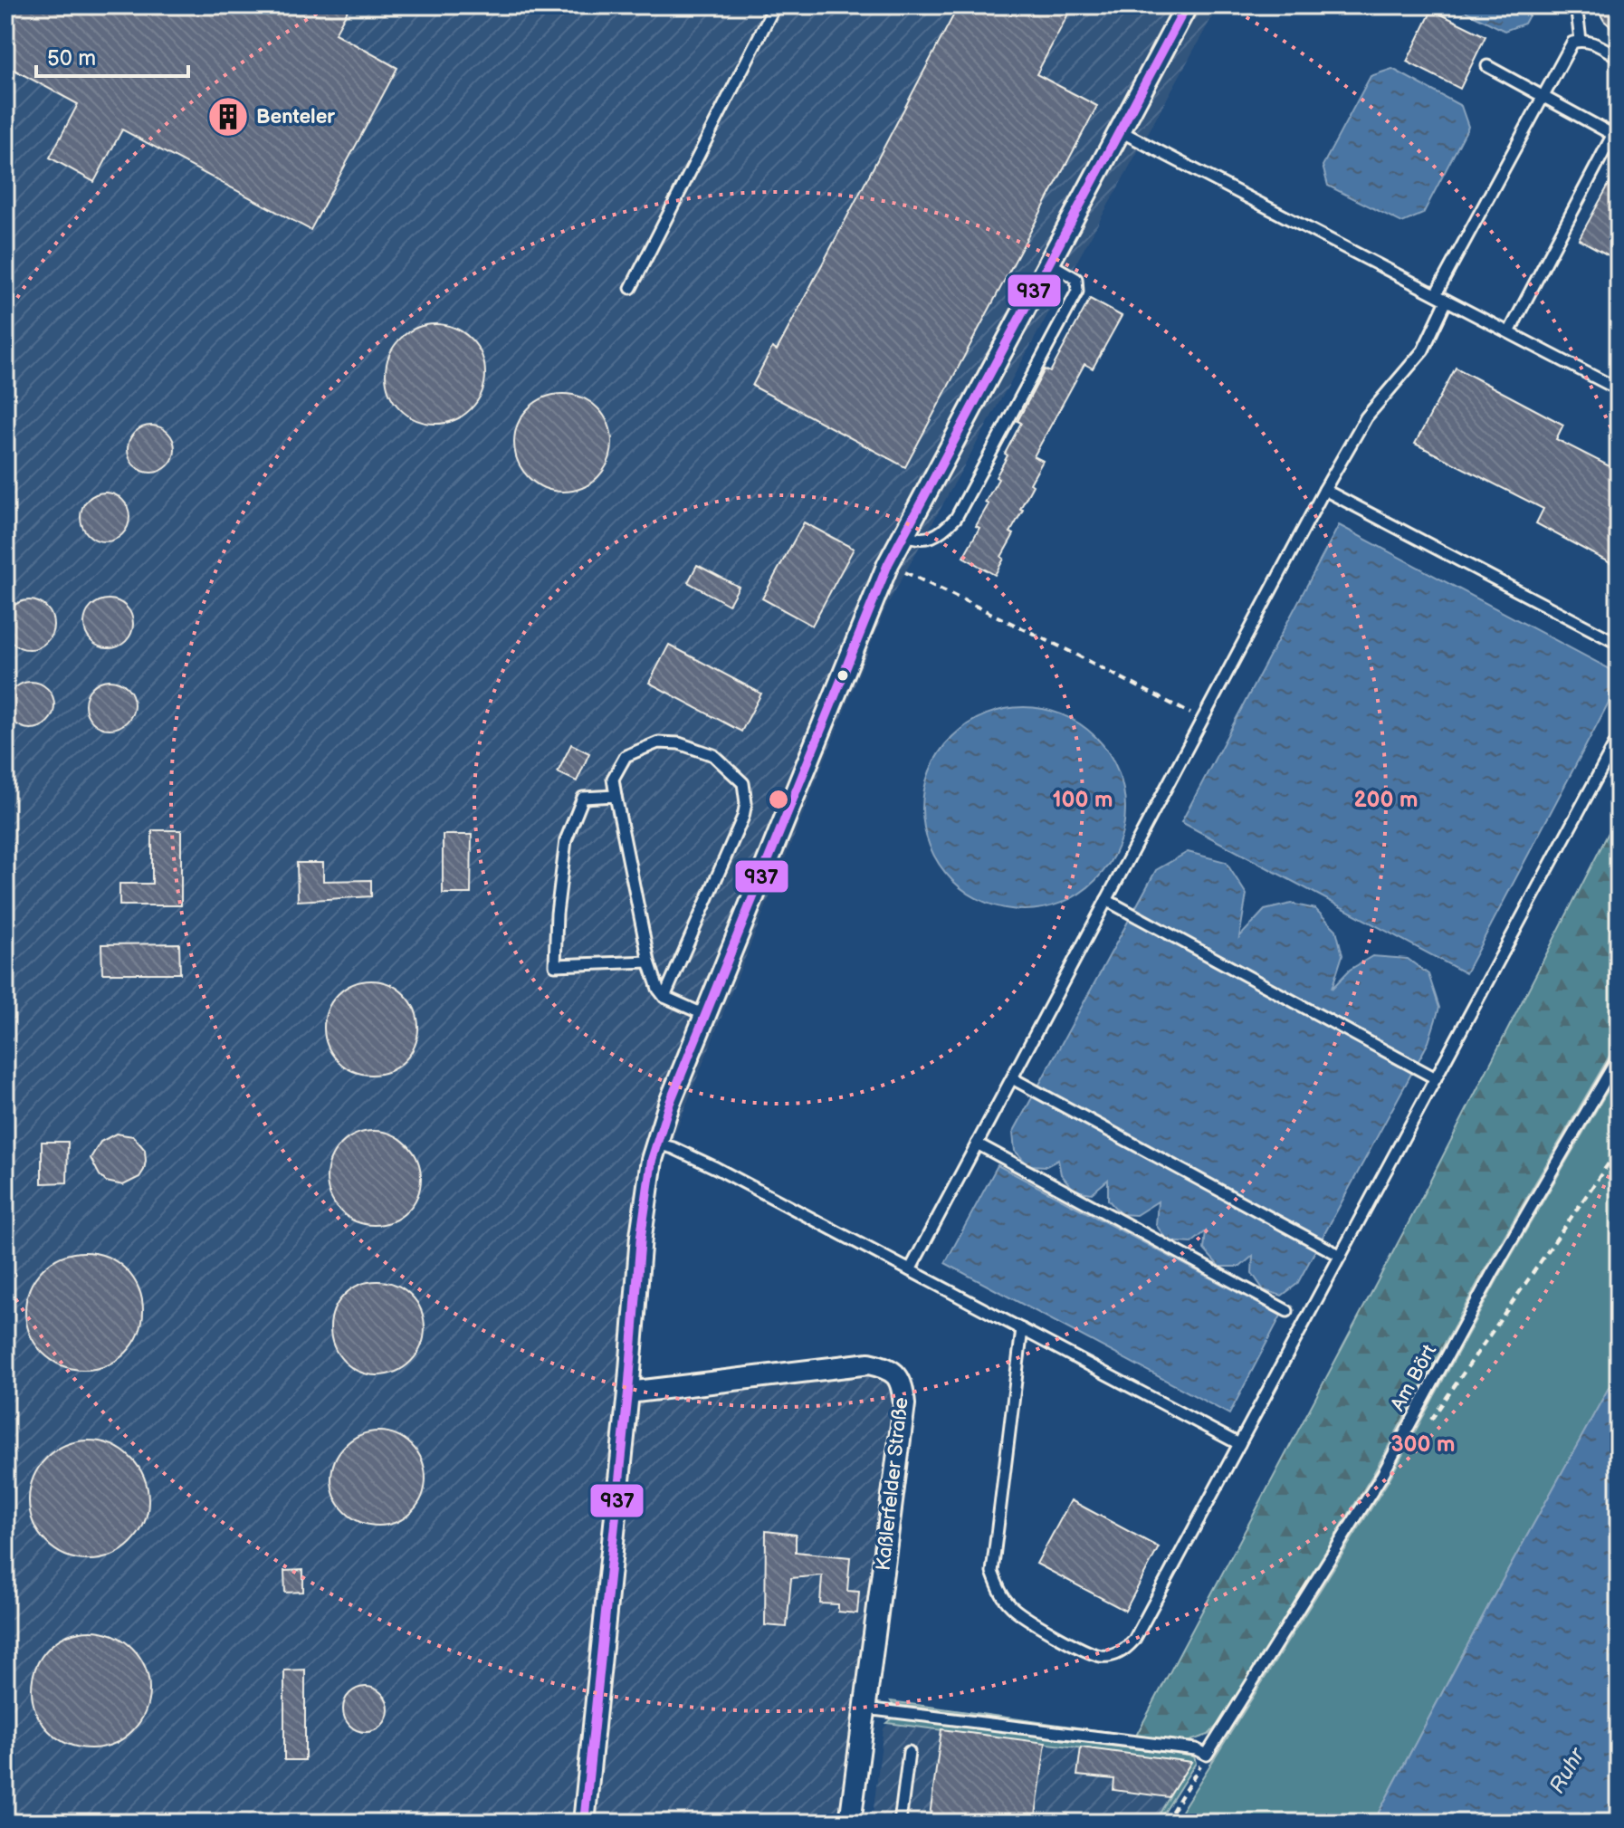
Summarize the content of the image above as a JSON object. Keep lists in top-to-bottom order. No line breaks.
{"streets":{"street":["Kaßlerfelder Straße"],"lane":["Am Bört"]},"water":["Ruhr"],"places":{"building":["Benteler"]},"lines":["transit line 937"],"scale_bar":"50 m","rings":["100 m","200 m","300 m"]}
